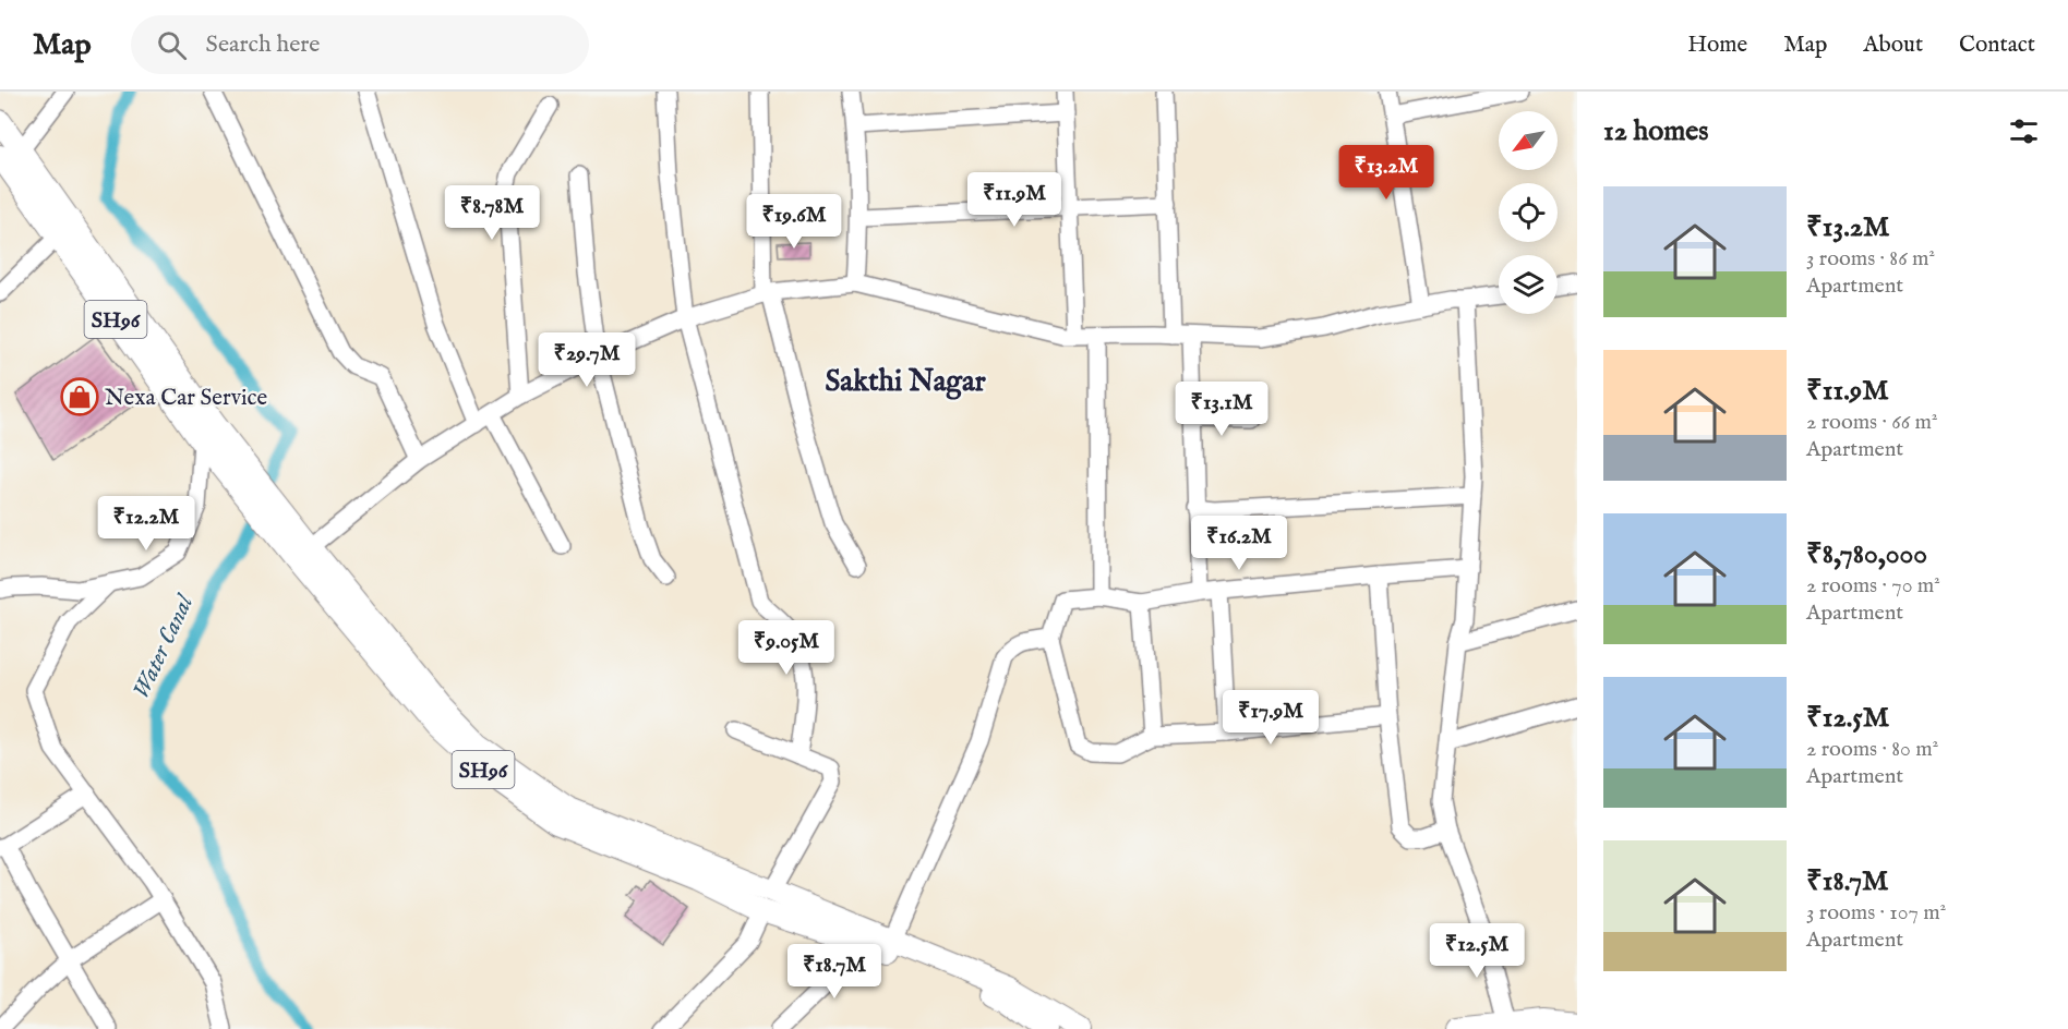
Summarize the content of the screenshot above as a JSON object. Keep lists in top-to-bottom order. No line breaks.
{"streets":{"main road":["SH96"]},"districts":["Sakthi Nagar"],"water":["Water Canal"],"places":{"shop":["Nexa Car Service"]},"north":"bottom left","page":{"header":"Map","search":"Search here","nav":["Home","Map","About","Contact"],"heading":"12 homes","price":["₹13.2M","₹11.9M","₹8.78M","₹19.6M","₹29.7M","₹13.1M","₹12.2M","₹16.2M","₹9.05M","₹17.9M","₹12.5M","₹18.7M"],"list":[{"name":"₹13.2M","note":"3 rooms · 86 m² · Apartment"},{"name":"₹11.9M","note":"2 rooms · 66 m² · Apartment"},{"name":"₹8,780,000","note":"2 rooms · 70 m² · Apartment"},{"name":"₹12.5M","note":"2 rooms · 80 m² · Apartment"},{"name":"₹18.7M","note":"3 rooms · 107 m² · Apartment"}]}}
